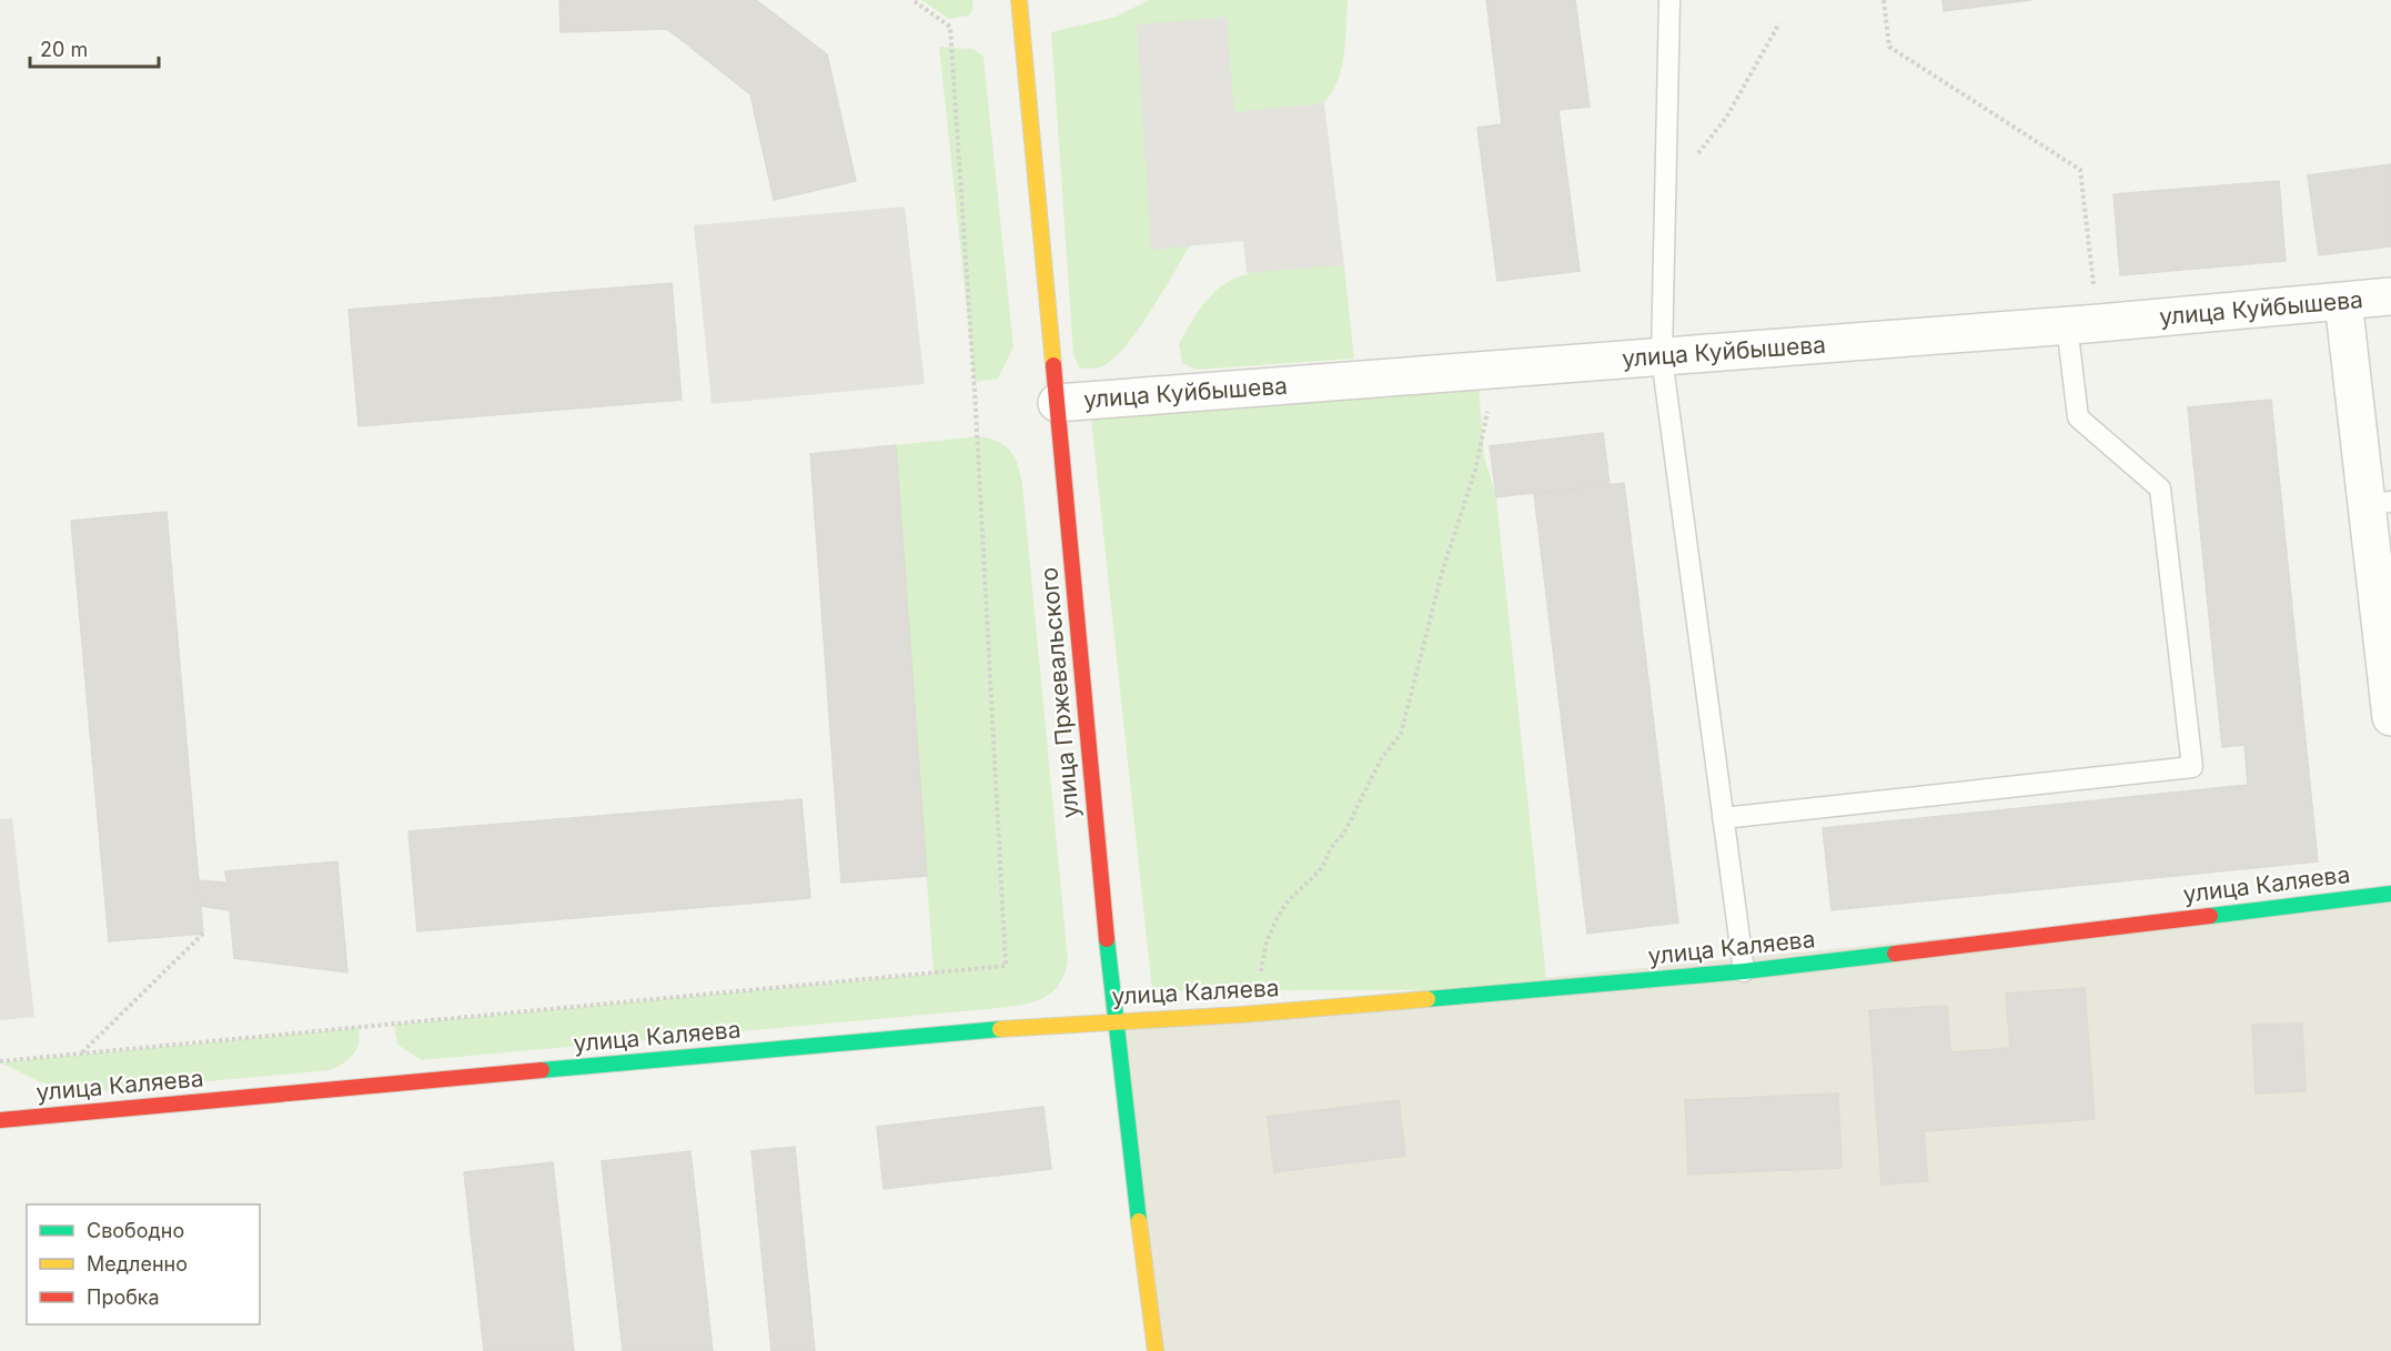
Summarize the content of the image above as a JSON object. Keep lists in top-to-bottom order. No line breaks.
{"streets":{"street":["улица Куйбышева","улица Пржевальского","улица Каляева"]},"crossings":[["улица Куйбышева","улица Пржевальского"],["улица Пржевальского","улица Каляева"]],"legend":["Свободно","Медленно","Пробка"],"scale_bar":"20 m"}
